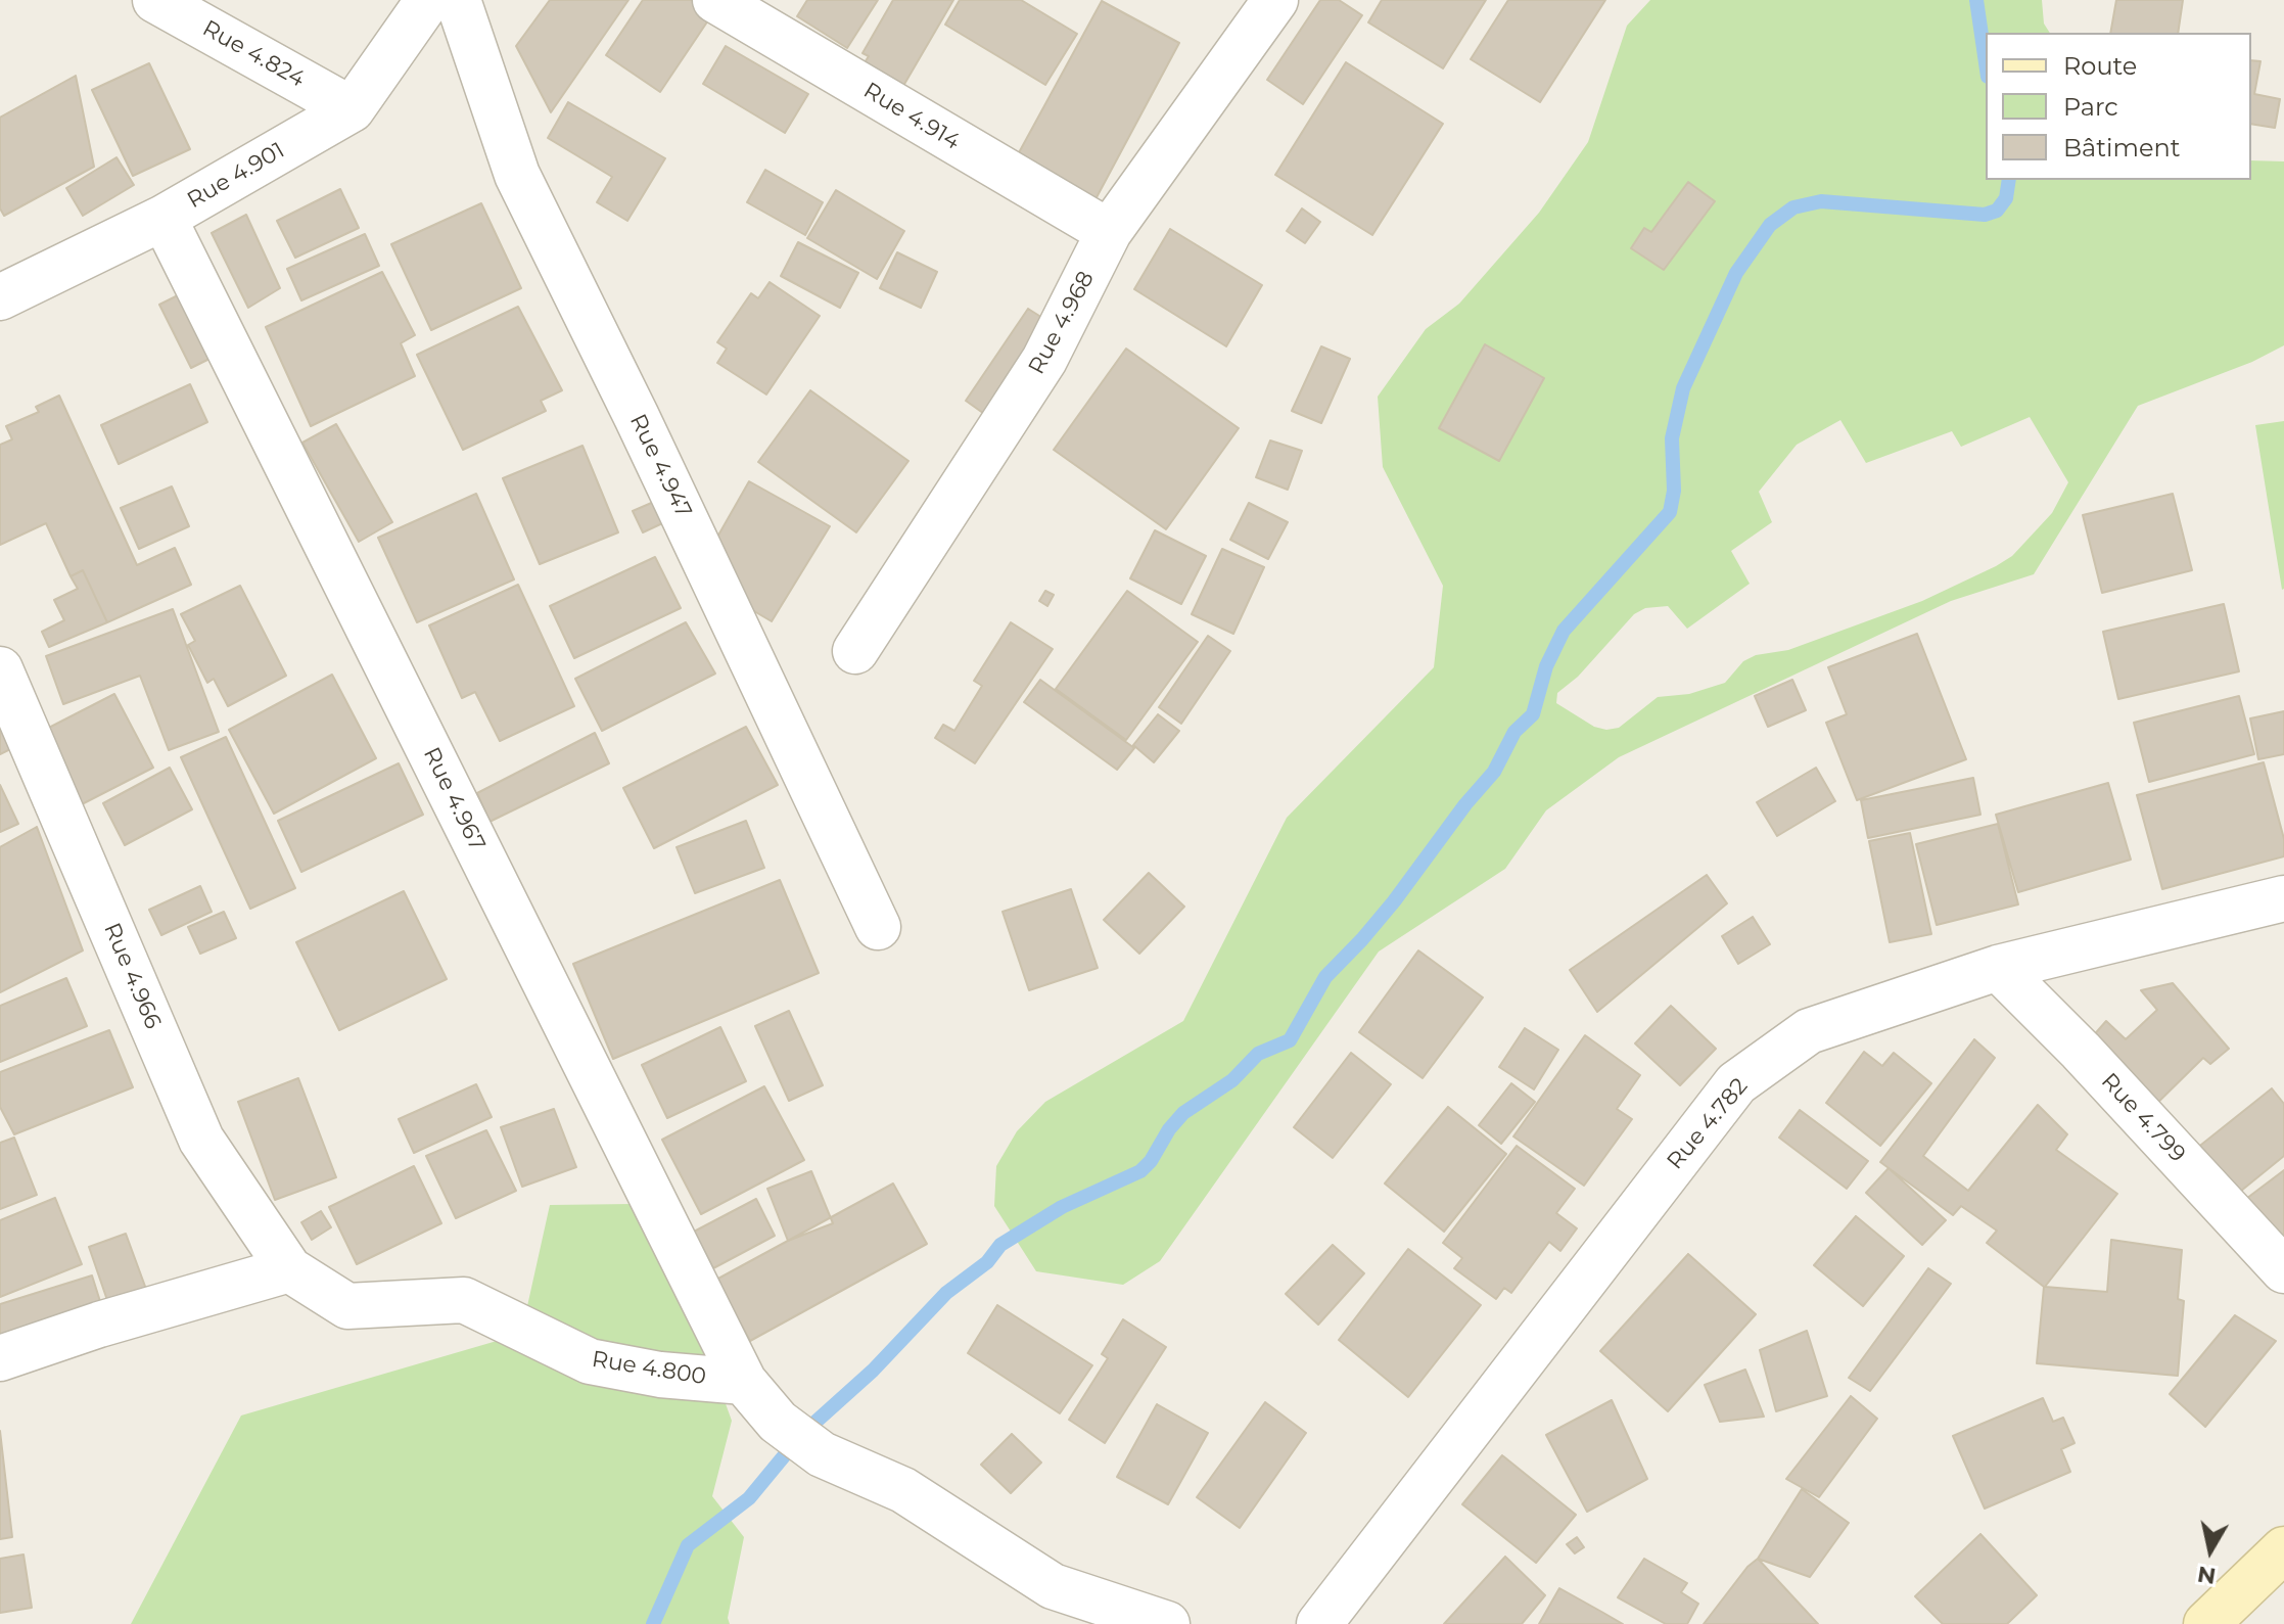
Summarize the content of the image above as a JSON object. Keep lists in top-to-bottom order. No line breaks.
{"streets":{"street":["Rue 4.824","Rue 4.914","Rue 4.901","Rue 4.968","Rue 4.947","Rue 4.967","Rue 4.966","Rue 4.799","Rue 4.782","Rue 4.800"]},"crossings":[["Rue 4.824","Rue 4.901"],["Rue 4.914","Rue 4.968"],["Rue 4.901","Rue 4.967"],["Rue 4.967","Rue 4.800"],["Rue 4.966","Rue 4.800"],["Rue 4.799","Rue 4.782"]],"legend":["Route","Parc","Bâtiment"],"north":"bottom"}
